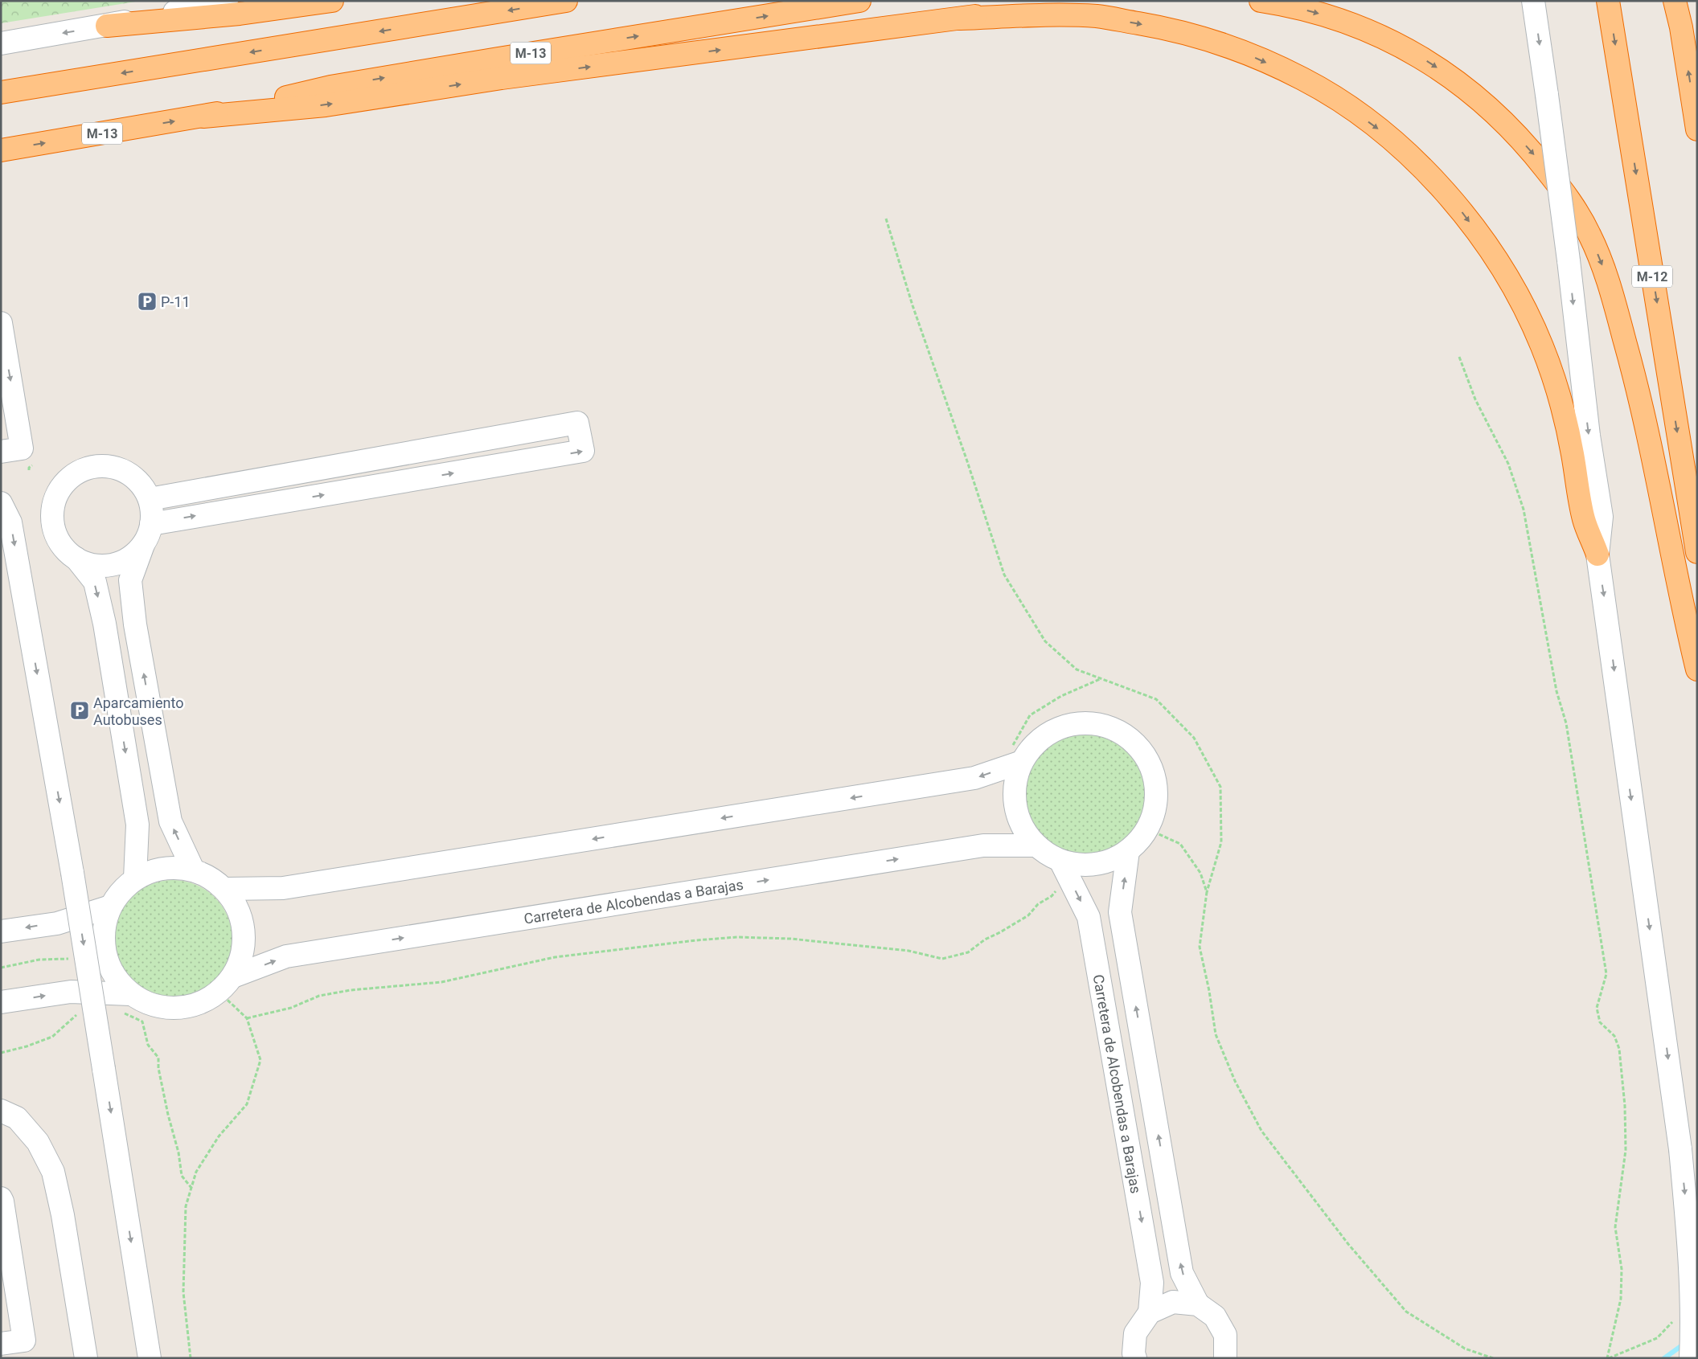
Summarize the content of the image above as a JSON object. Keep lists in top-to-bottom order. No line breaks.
{"streets":{"highway":["M-13","M-12"],"street":["Carretera de Alcobendas a Barajas"]},"places":{"parking":["P-11","Aparcamiento Autobuses"]}}
